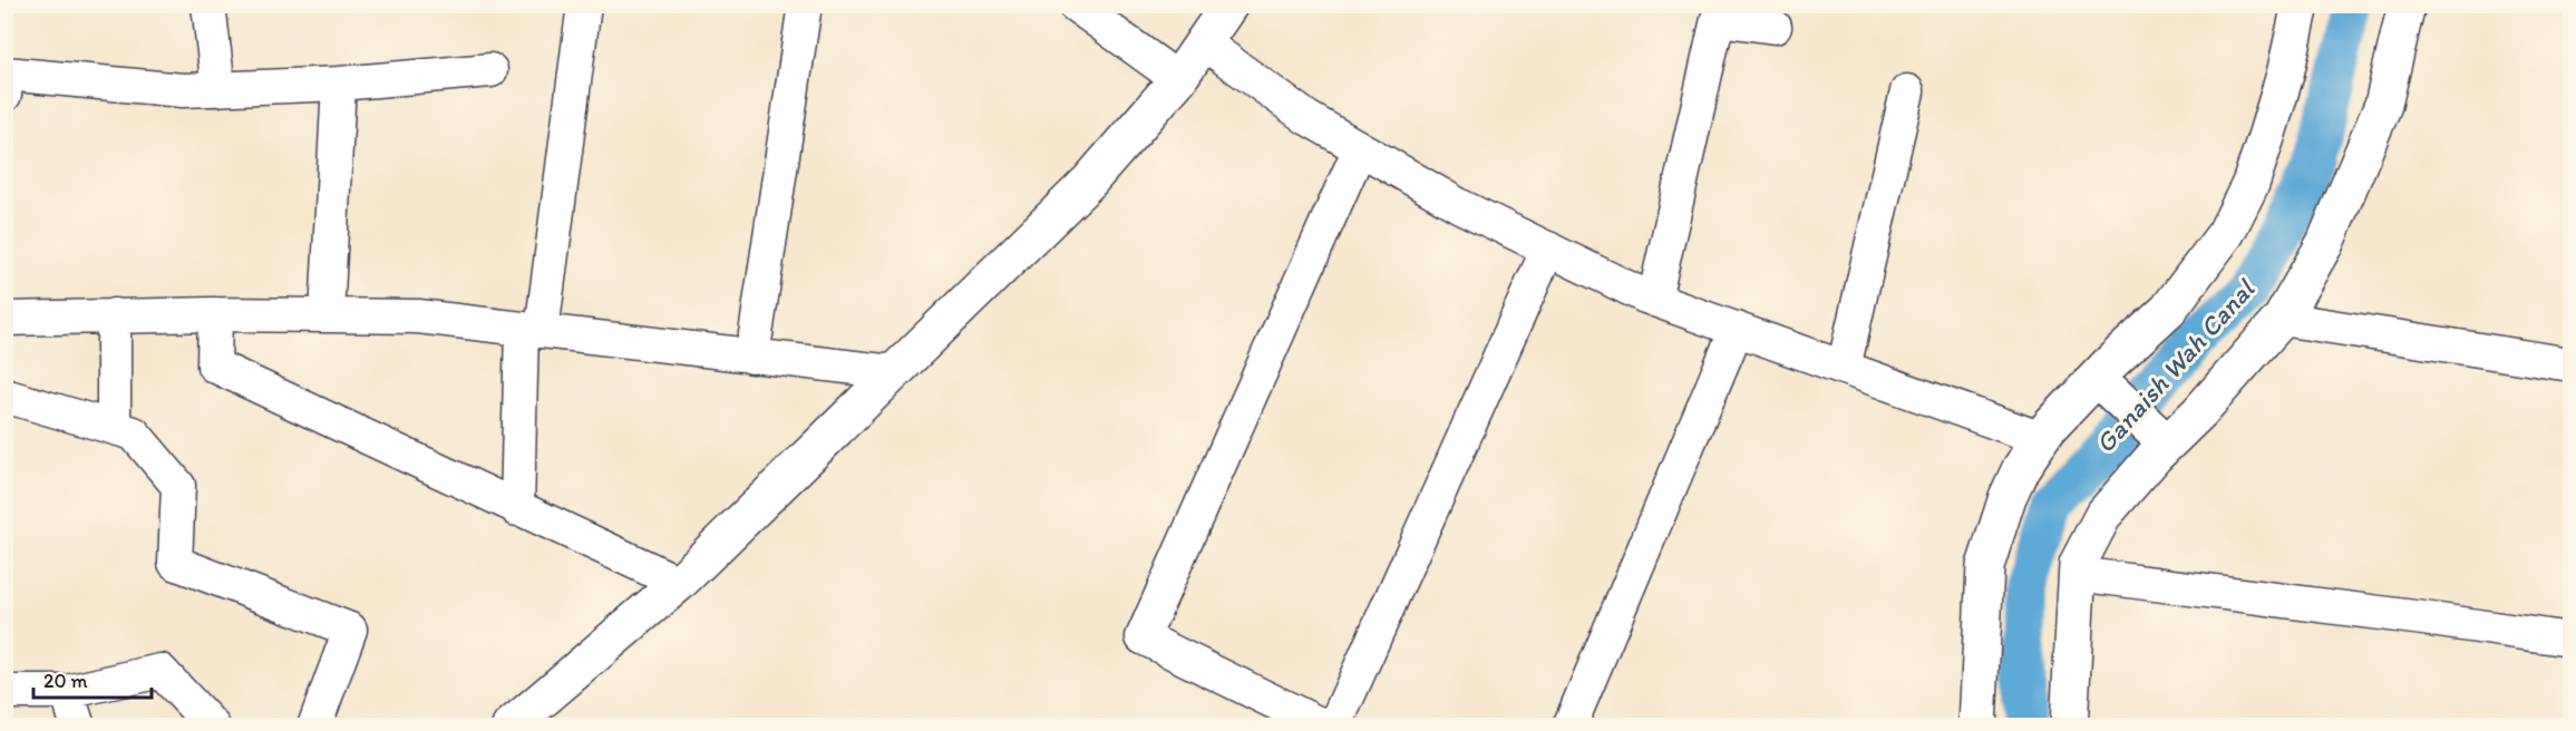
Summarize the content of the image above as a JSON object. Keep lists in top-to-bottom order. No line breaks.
{"water":["Ganaish Wah Canal"],"scale_bar":"20 m"}
